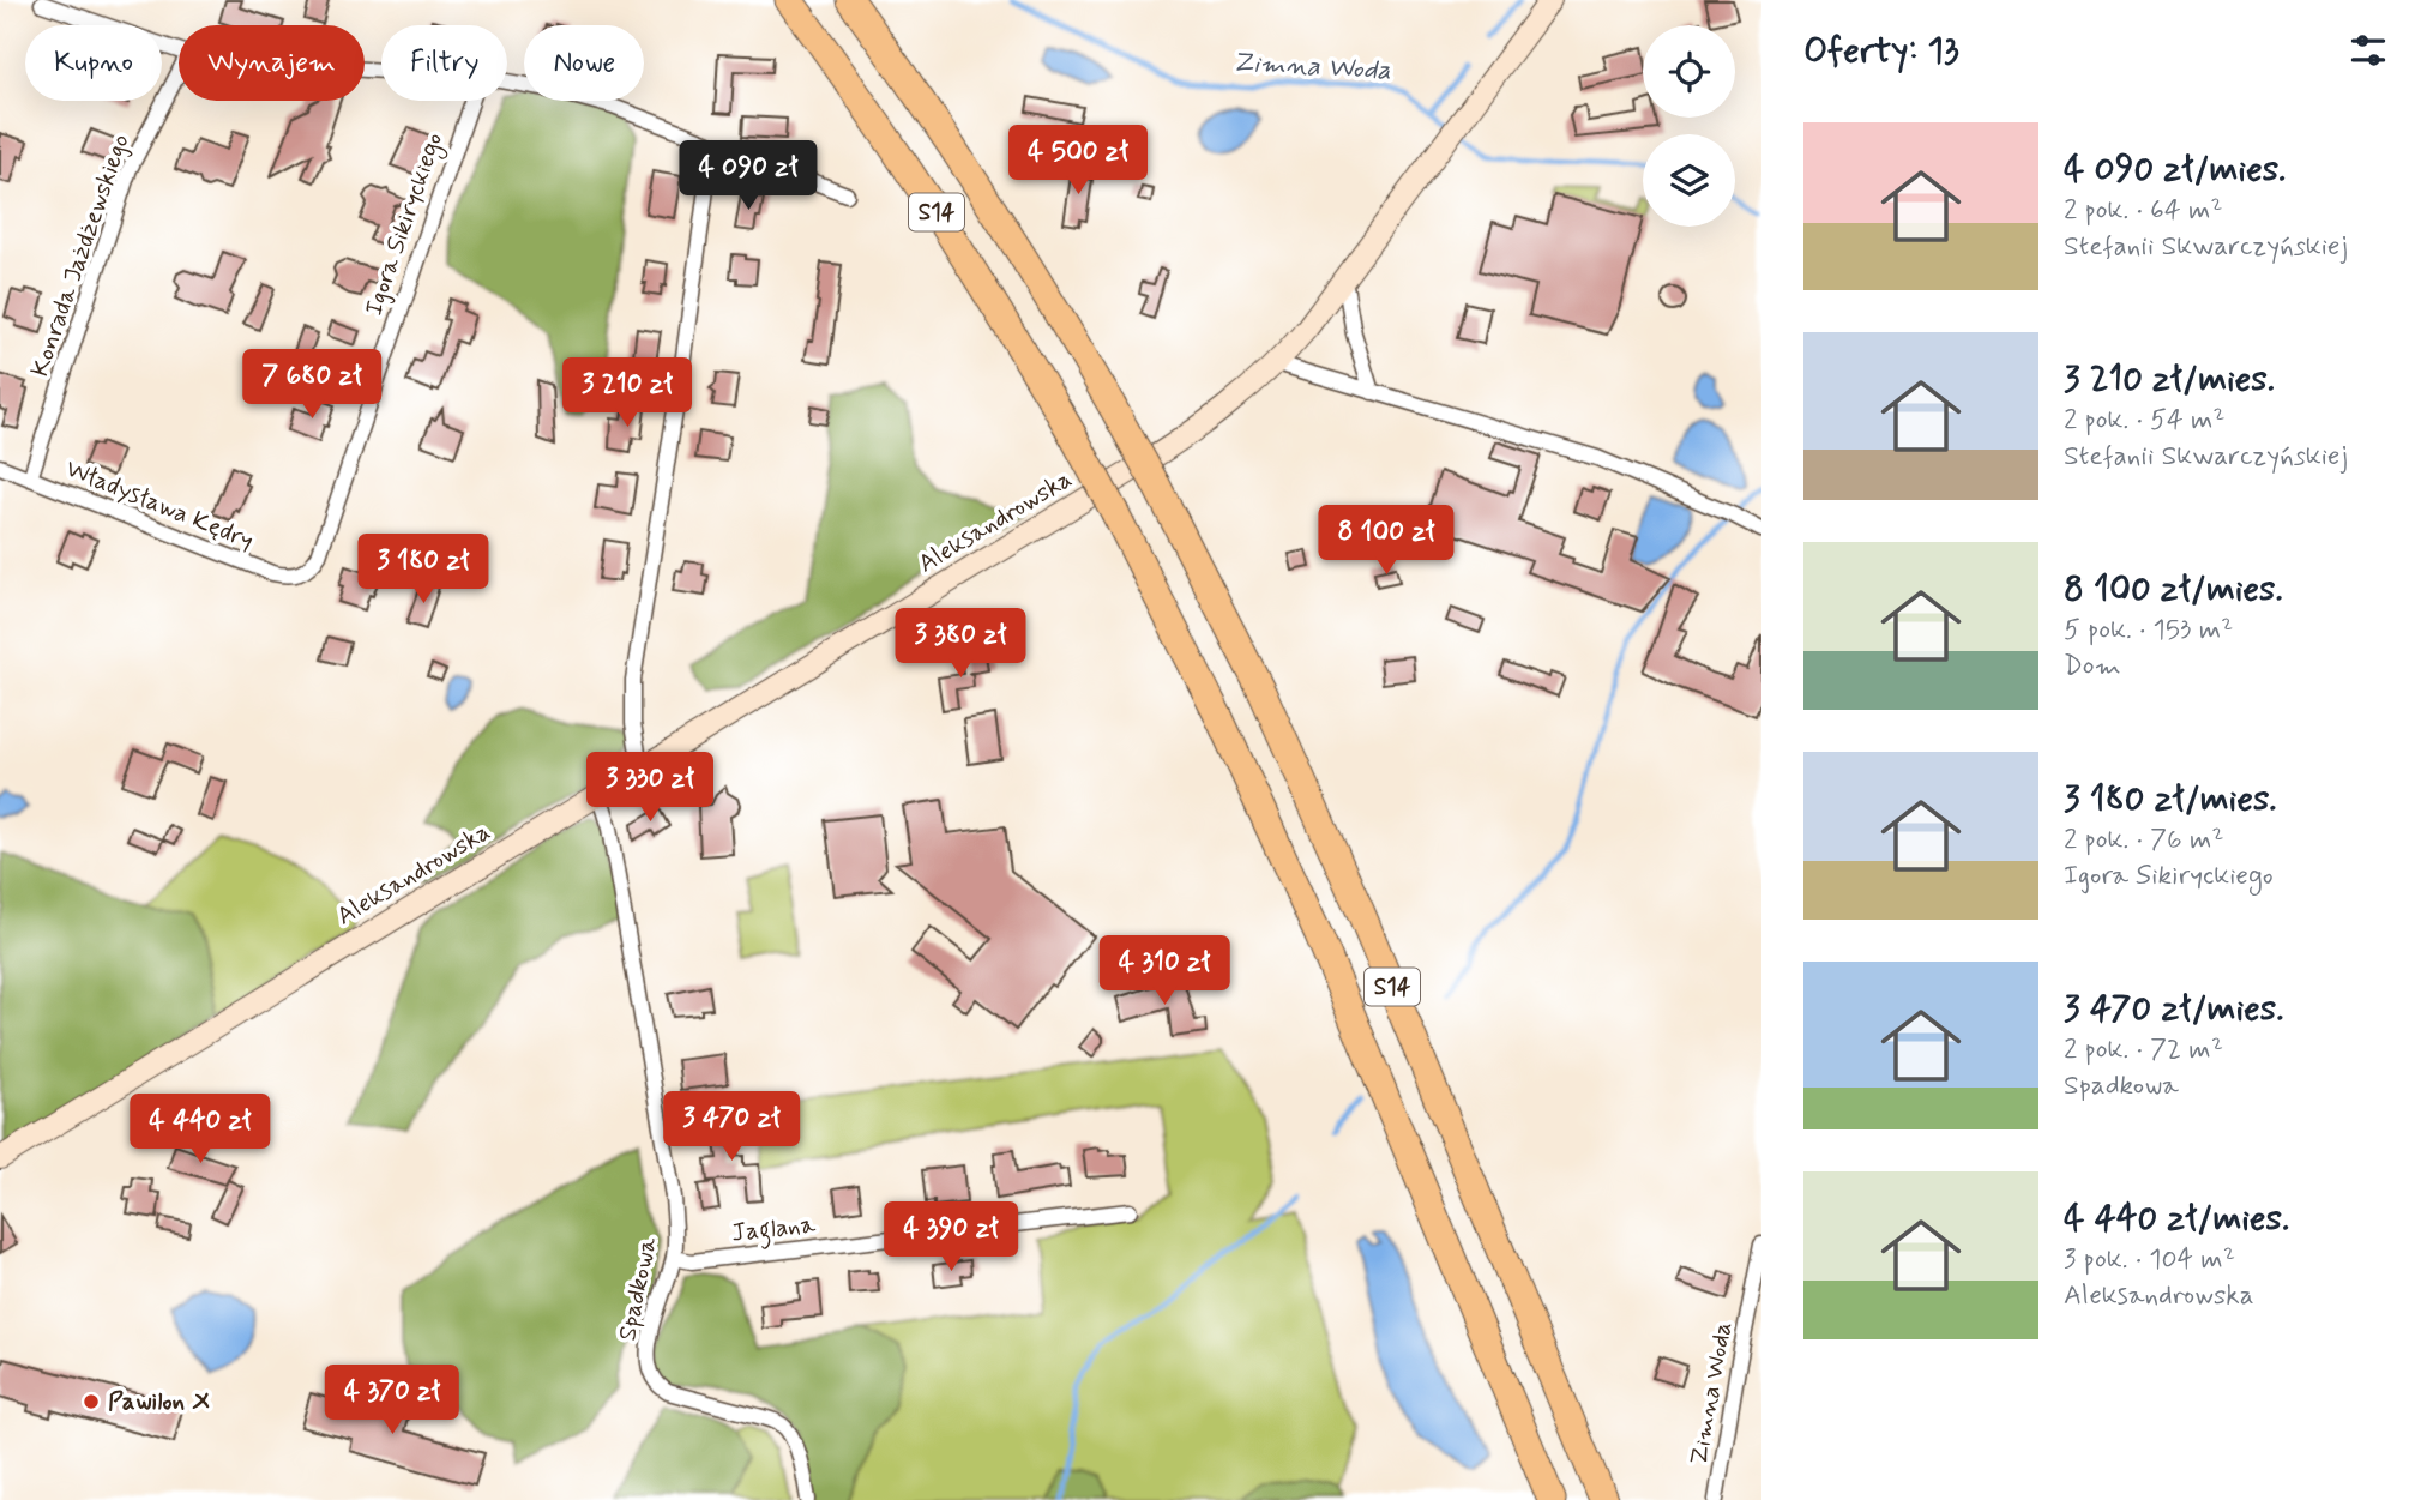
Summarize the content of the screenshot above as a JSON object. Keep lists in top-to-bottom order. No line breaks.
{"streets":{"highway":["S14"],"main road":["Aleksandrowska"],"street":["Igora Sikiryckiego","Konrada Jażdżewskiego","Władysława Kędry","Jaglana","Spadkowa","Zimna Woda"]},"crossings":[["Igora Sikiryckiego","Władysława Kędry"],["Konrada Jażdżewskiego","Władysława Kędry"],["Aleksandrowska","Spadkowa"],["Jaglana","Spadkowa"]],"water":["Zimna Woda"],"places":["Pawilon X"],"page":{"heading":"Oferty: 13","chip":["Kupno","Wynajem","Filtry","Nowe"],"list":[{"name":"4 090 zł/mies.","note":"2 pok. · 64 m² · Stefanii Skwarczyńskiej"},{"name":"3 210 zł/mies.","note":"2 pok. · 54 m² · Stefanii Skwarczyńskiej"},{"name":"8 100 zł/mies.","note":"5 pok. · 153 m² · Dom"},{"name":"3 180 zł/mies.","note":"2 pok. · 76 m² · Igora Sikiryckiego"},{"name":"3 470 zł/mies.","note":"2 pok. · 72 m² · Spadkowa"},{"name":"4 440 zł/mies.","note":"3 pok. · 104 m² · Aleksandrowska"}],"price":["4 500 zł","4 090 zł","7 680 zł","3 210 zł","8 100 zł","3 180 zł","3 380 zł","3 330 zł","4 310 zł","3 470 zł","4 440 zł","4 390 zł","4 370 zł"]}}
